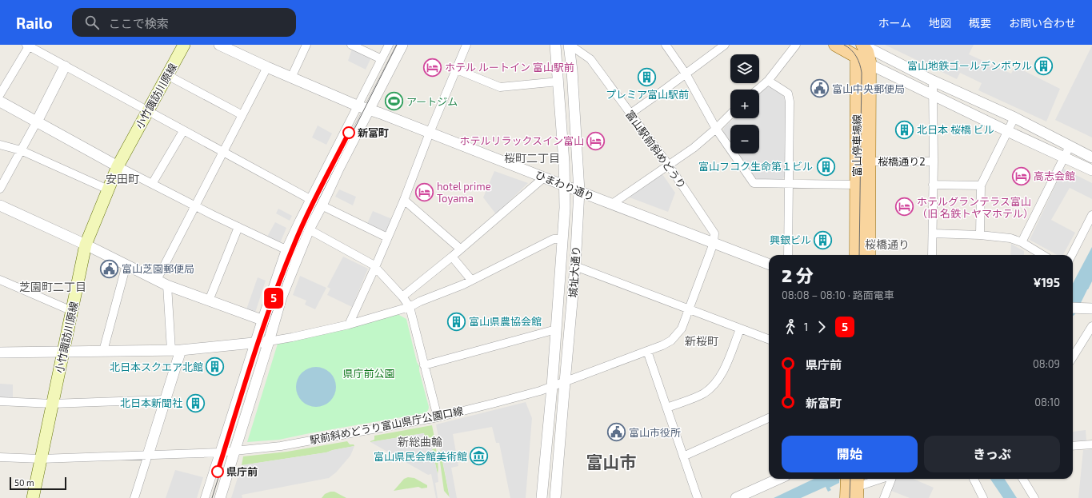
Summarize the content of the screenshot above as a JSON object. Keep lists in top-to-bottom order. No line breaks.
{"streets":{"main road":["小竹諏訪川原線","富山停車場線"],"street":["富山駅前斜めどうり","桜橋通り2","ひまわり通り","城址大通り","駅前斜めどうり富山県庁公園口線"]},"crossings":[["小竹諏訪川原線","駅前斜めどうり富山県庁公園口線"],["富山停車場線","桜橋通り2"],["富山駅前斜めどうり","ひまわり通り"],["富山駅前斜めどうり","城址大通り"],["富山駅前斜めどうり","駅前斜めどうり富山県庁公園口線"],["ひまわり通り","城址大通り"],["ひまわり通り","駅前斜めどうり富山県庁公園口線"],["城址大通り","駅前斜めどうり富山県庁公園口線"]],"districts":["桜町二丁目","安田町","桜橋通り","芝園町二丁目","新桜町","新総曲輪","富山市"],"parks":["県庁前公園"],"places":{"building":["富山地鉄ゴールデンボウル","プレミア富山駅前","北日本 桜橋 ビル","富山フコク生命第１ビル","興銀ビル","富山県農協会館","北日本スクエア北館","北日本新聞社"],"hotel":["ホテル ルートイン 富山駅前","ホテルリラックスイン富山","高志会館","hotel prime Toyama","ホテルグランテラス富山 （旧 名鉄トヤマホテル）"],"public building":["富山中央郵便局","富山芝園郵便局","富山市役所"],"sports":["アートジム"],"other":["新富町","県庁前"],"museum":["富山県民会館美術館"]},"lines":["tram line 5"],"scale_bar":"50 m","page":{"header":"Railo","search":"ここで検索","nav":["ホーム","地図","概要","お問い合わせ"],"on_map":"5","map_buttons":["+","−"],"heading":["2 分","08:08 – 08:10 · 路面電車","¥195"],"legs":["1","5"],"list":[{"name":"県庁前","value":"08:09"},{"name":"新富町","value":"08:10"}],"buttons":["開始","きっぷ"],"scale":"50 m"}}
